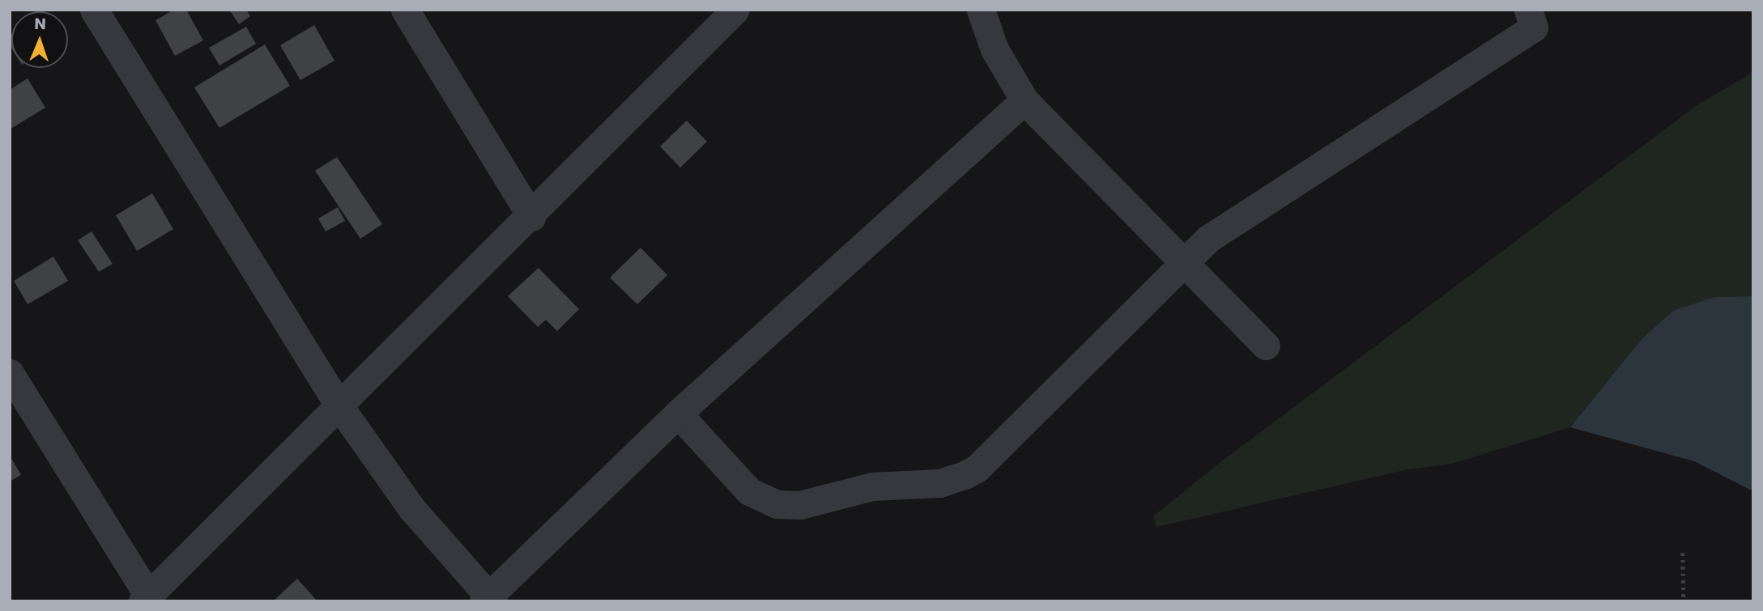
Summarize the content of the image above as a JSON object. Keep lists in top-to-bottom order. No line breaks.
{"north":"top"}
